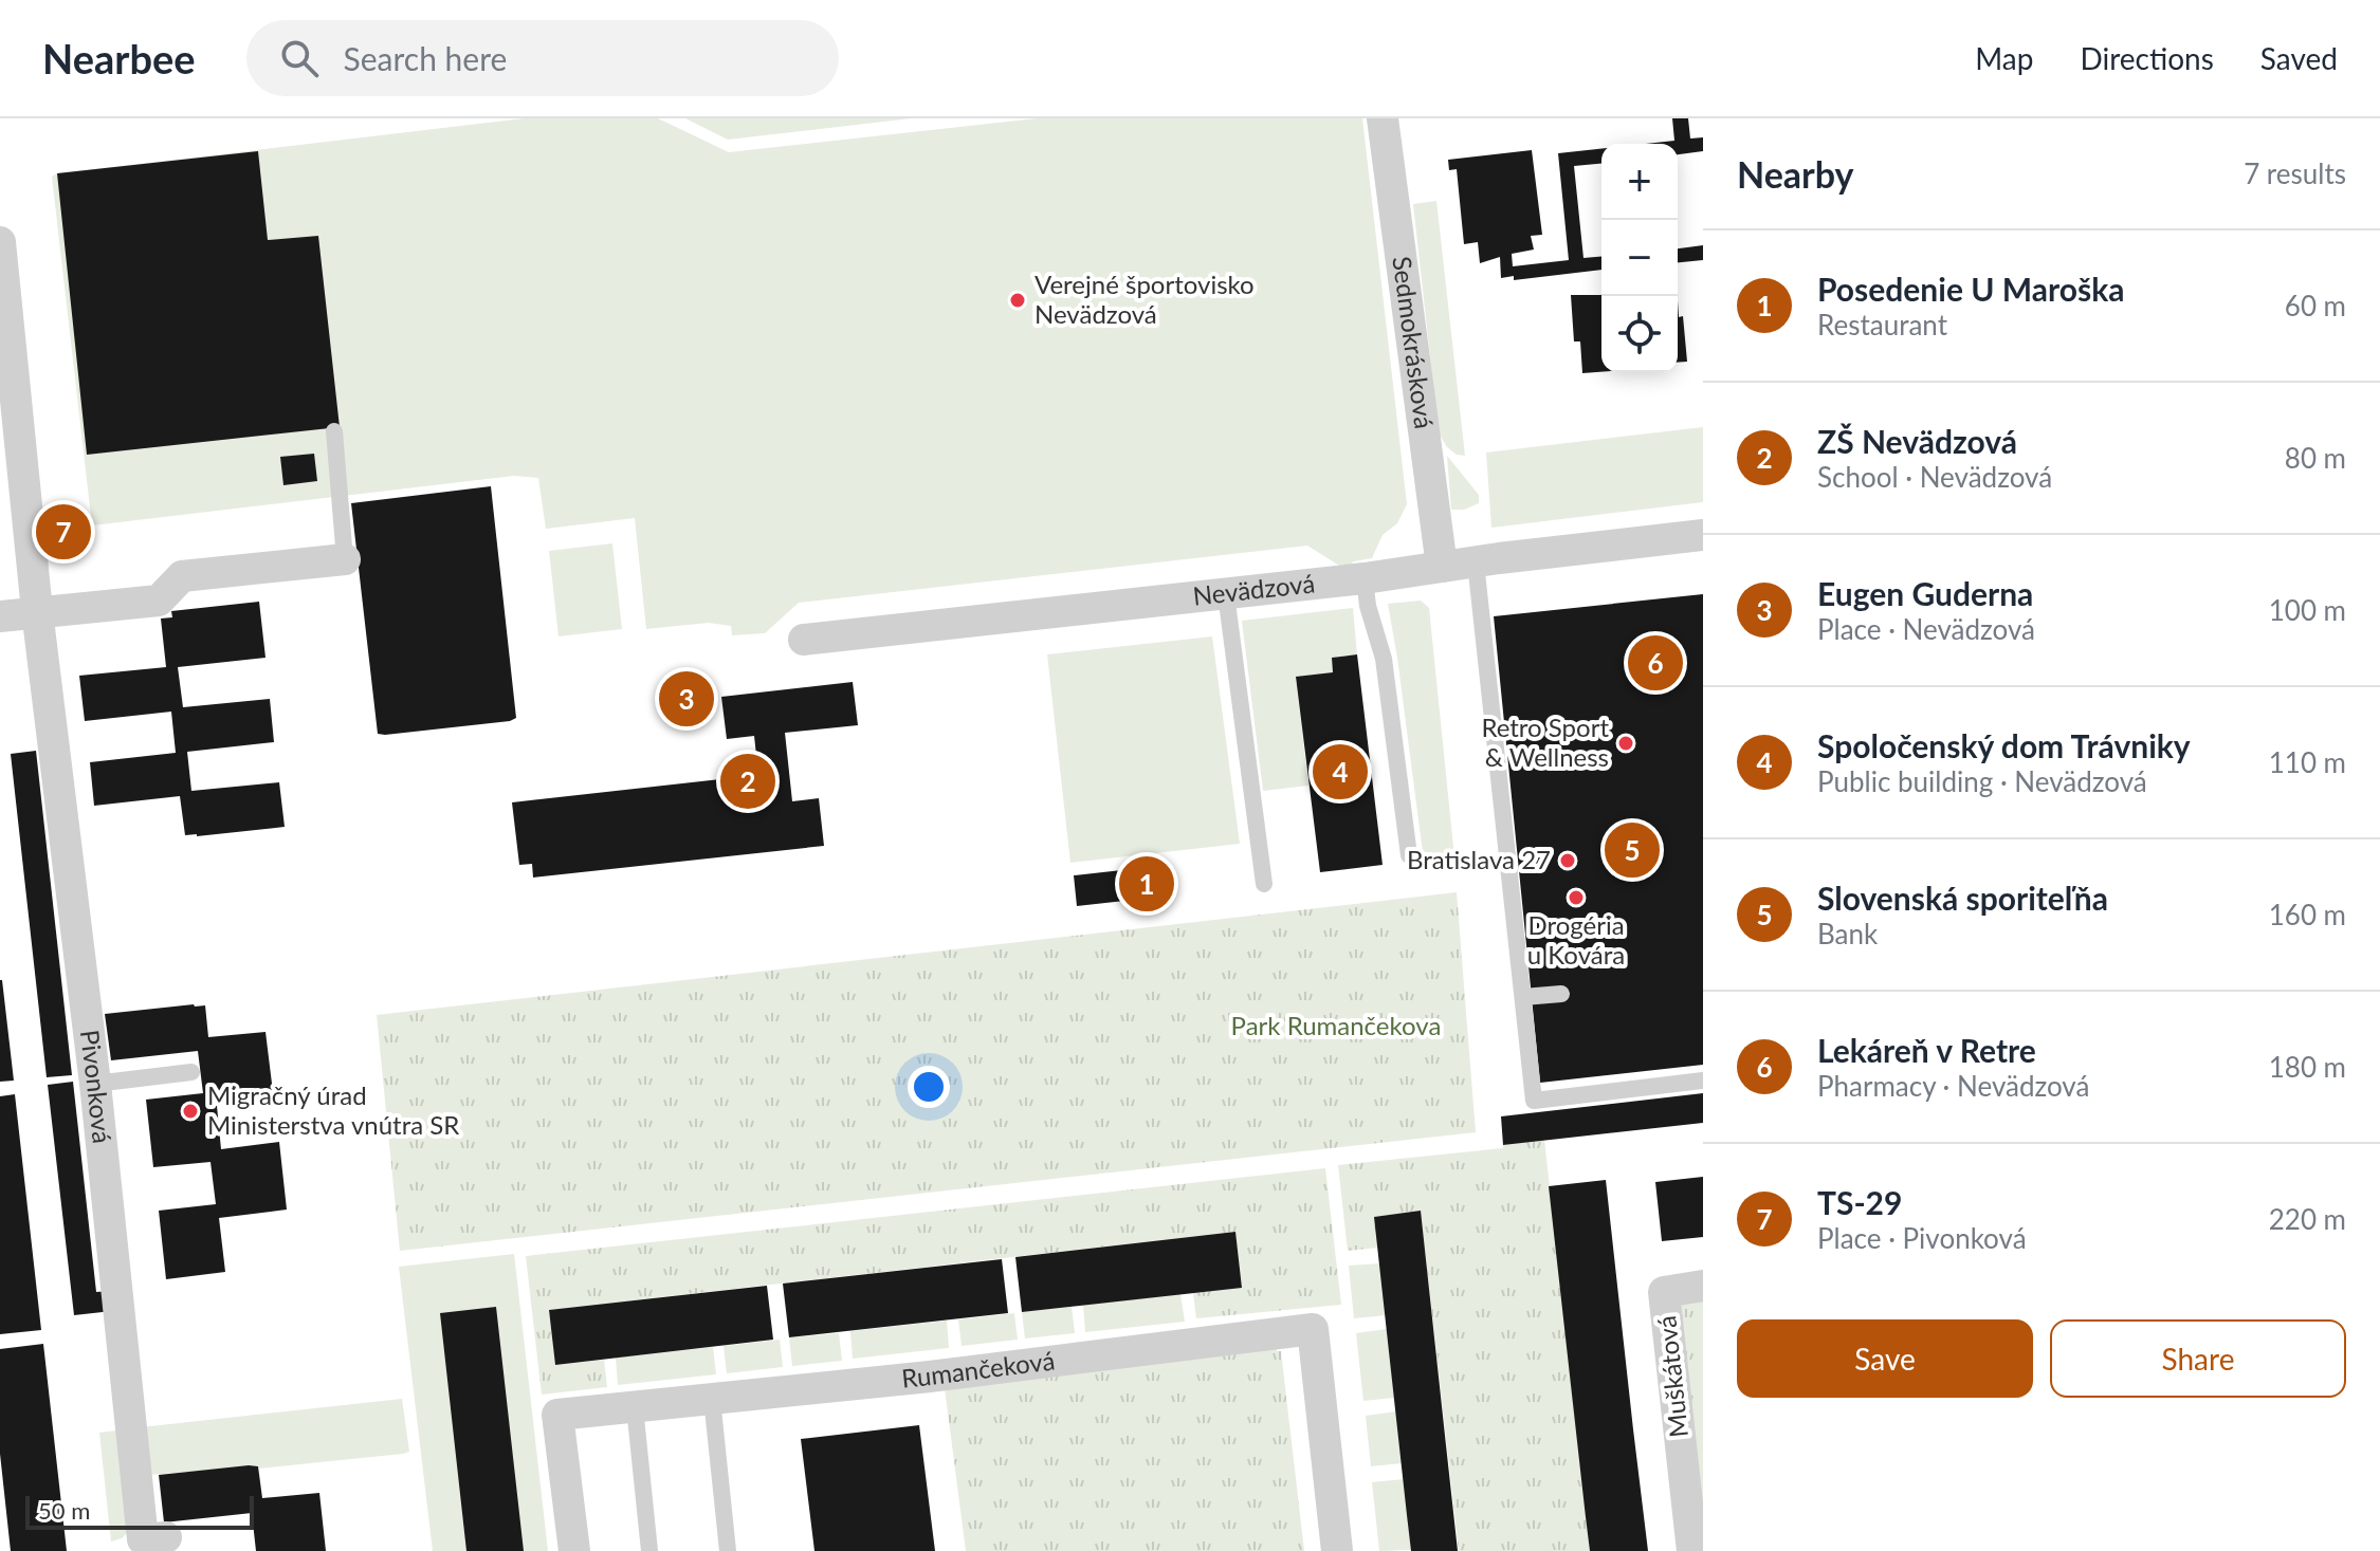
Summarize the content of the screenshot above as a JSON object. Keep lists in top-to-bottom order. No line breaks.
{"streets":{"street":["Sedmokrásková","Nevädzová","Pivonková","Rumančeková","Muškátová"]},"crossings":[["Sedmokrásková","Nevädzová"]],"parks":["Park Rumančekova"],"places":["Verejné športovisko Nevädzová","Retro Sport & Wellness","Bratislava 27","Drogéria u Kovára","Migračný úrad Ministerstva vnútra SR"],"scale_bar":"50 m","page":{"header":"Nearbee","search":"Search here","nav":["Map","Directions","Saved"],"heading":["Nearby","7 results"],"map_buttons":["+","−"],"list":[{"mark":"1","name":"Posedenie U Maroška","note":"Restaurant","value":"60 m"},{"mark":"2","name":"ZŠ Nevädzová","note":"School · Nevädzová","value":"80 m"},{"mark":"3","name":"Eugen Guderna","note":"Place · Nevädzová","value":"100 m"},{"mark":"4","name":"Spoločenský dom Trávniky","note":"Public building · Nevädzová","value":"110 m"},{"mark":"5","name":"Slovenská sporiteľňa","note":"Bank","value":"160 m"},{"mark":"6","name":"Lekáreň v Retre","note":"Pharmacy · Nevädzová","value":"180 m"},{"mark":"7","name":"TS-29","note":"Place · Pivonková","value":"220 m"}],"pins":["7","6","3","4","2","5","1"],"buttons":["Save","Share"],"scale":"50 m"}}
